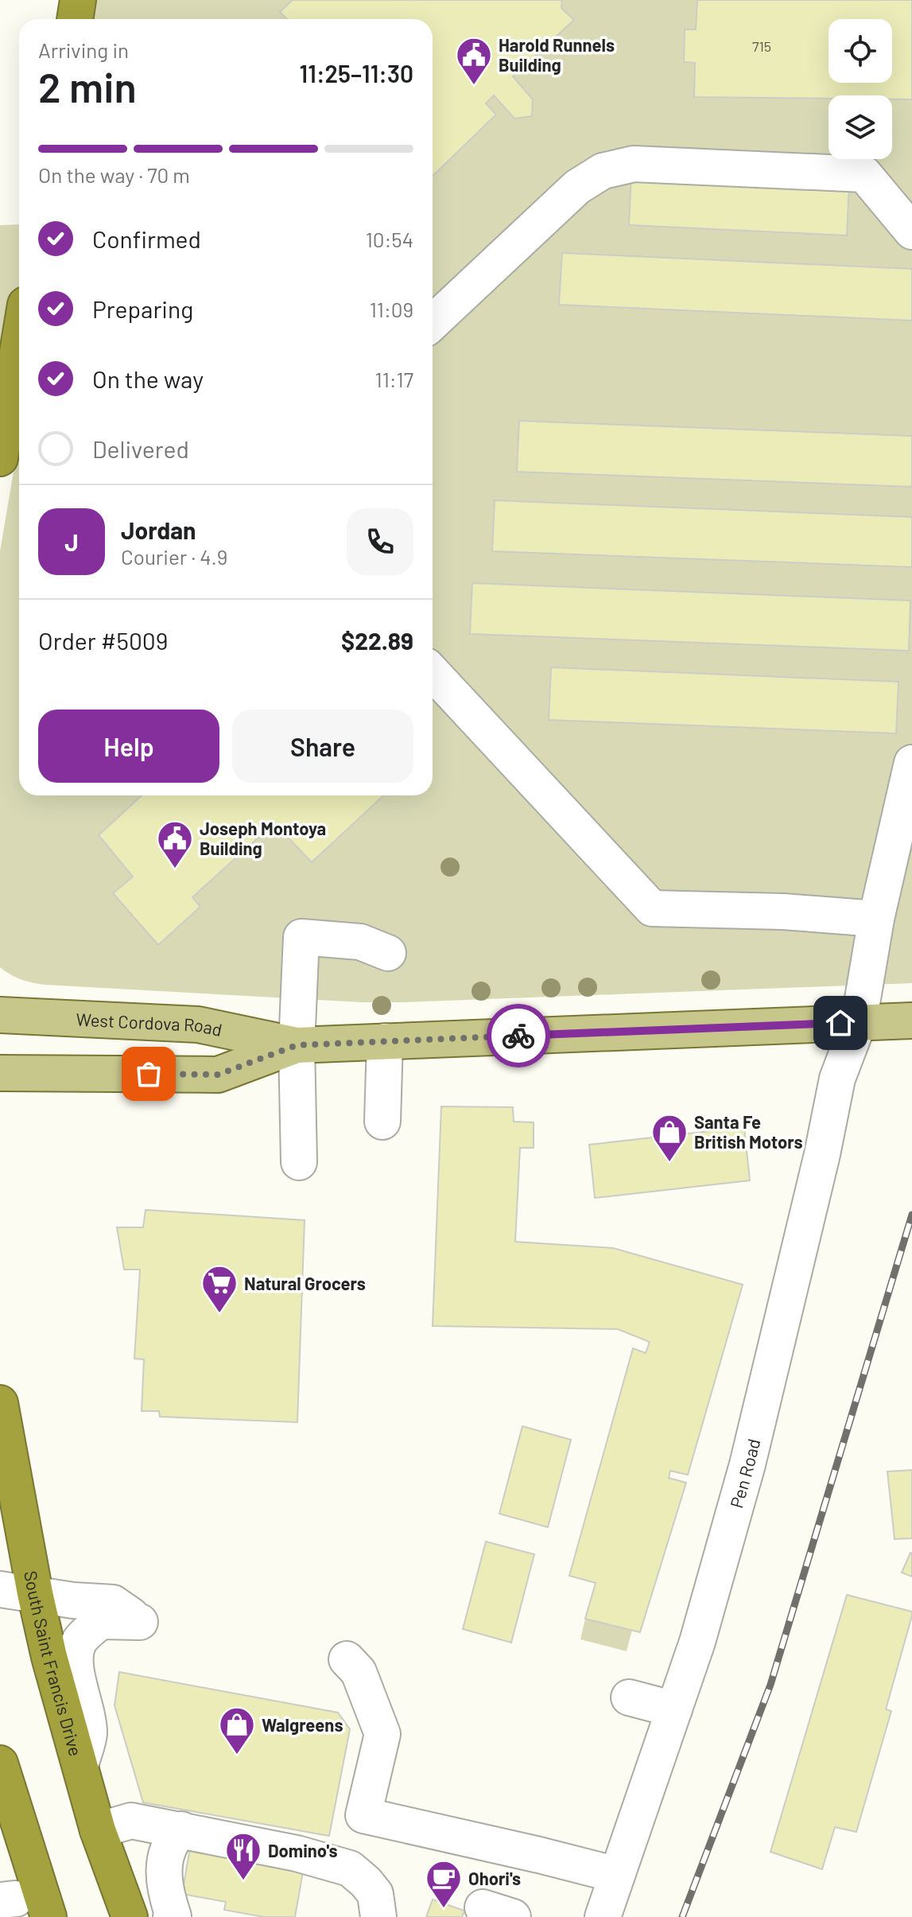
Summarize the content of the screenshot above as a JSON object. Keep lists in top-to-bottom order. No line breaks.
{"streets":{"highway":["South Saint Francis Drive"],"main road":["West Cordova Road"],"street":["Pen Road"]},"crossings":[["West Cordova Road","Pen Road"]],"places":{"public building":["Harold Runnels Building","Joseph Montoya Building"],"shop":["Santa Fe British Motors","Walgreens"],"supermarket":["Natural Grocers"],"restaurant":["Domino's"],"cafe":["Ohori's"]},"house_numbers":["715"],"page":{"heading":["2 min","Arriving in","11:25–11:30"],"panel":["Jordan","Courier · 4.9","Order #5009","$22.89"],"bar":"On the way · 70 m","list":[["Confirmed","10:54"],["Preparing","11:09"],["On the way","11:17"],"Delivered"],"round":"J","buttons":["Help","Share"]}}
